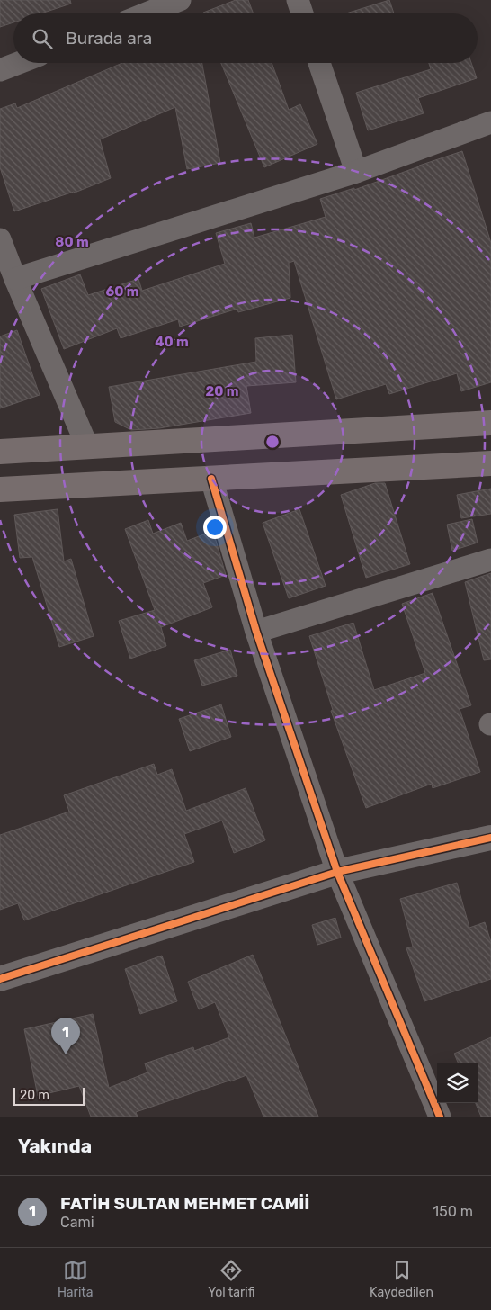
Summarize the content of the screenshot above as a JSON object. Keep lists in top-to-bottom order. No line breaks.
{"scale_bar":"20 m","page":{"search":"Burada ara","pins":"1","scale":"20 m","heading":"Yakında","list":[{"mark":"1","name":"FATİH SULTAN MEHMET CAMİİ","note":"Cami","value":"150 m"}],"nav":["Harita","Yol tarifi","Kaydedilen"]},"rings":["80 m","60 m","40 m","20 m"]}
